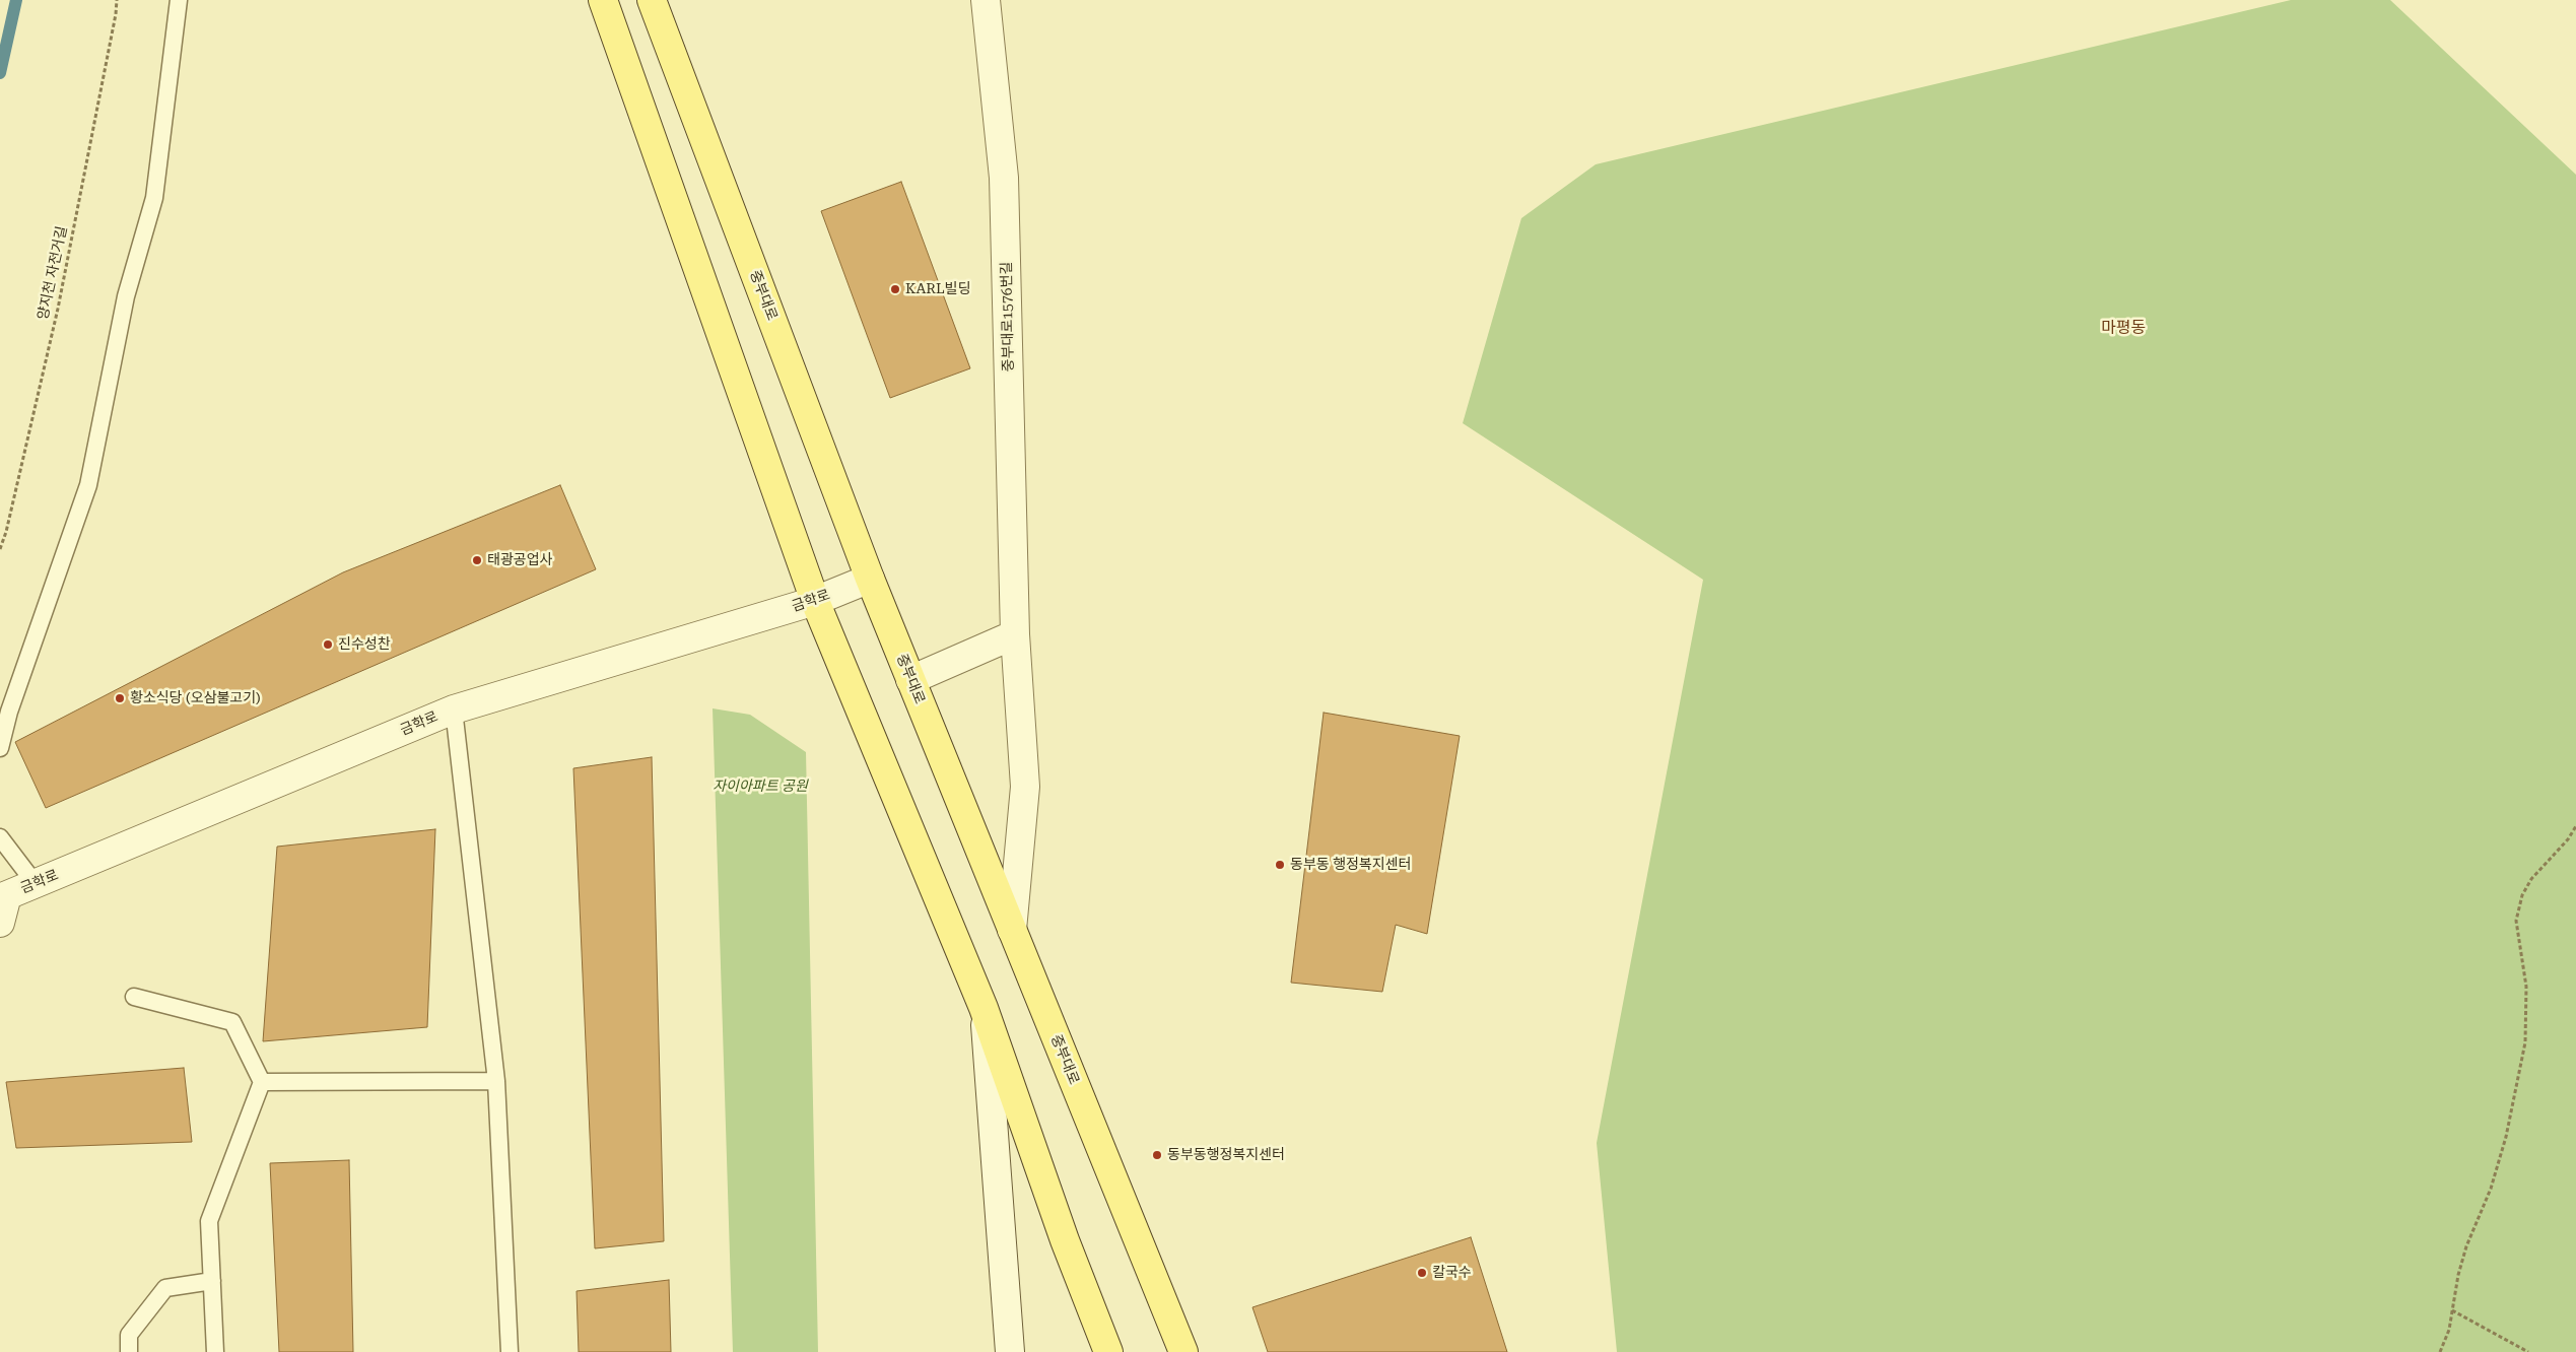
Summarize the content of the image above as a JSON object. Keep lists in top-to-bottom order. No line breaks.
{"streets":{"main road":["중부대로"],"street":["중부대로1576번길","금학로"],"path":["양지천 자전거길"]},"crossings":[["중부대로","중부대로1576번길"],["중부대로","금학로"]],"districts":["마평동"],"parks":["자이아파트 공원"],"places":["KARL빌딩","태광공업사","진수성찬","황소식당 (오삼불고기)","동부동 행정복지센터","동부동행정복지센터","칼국수"]}
